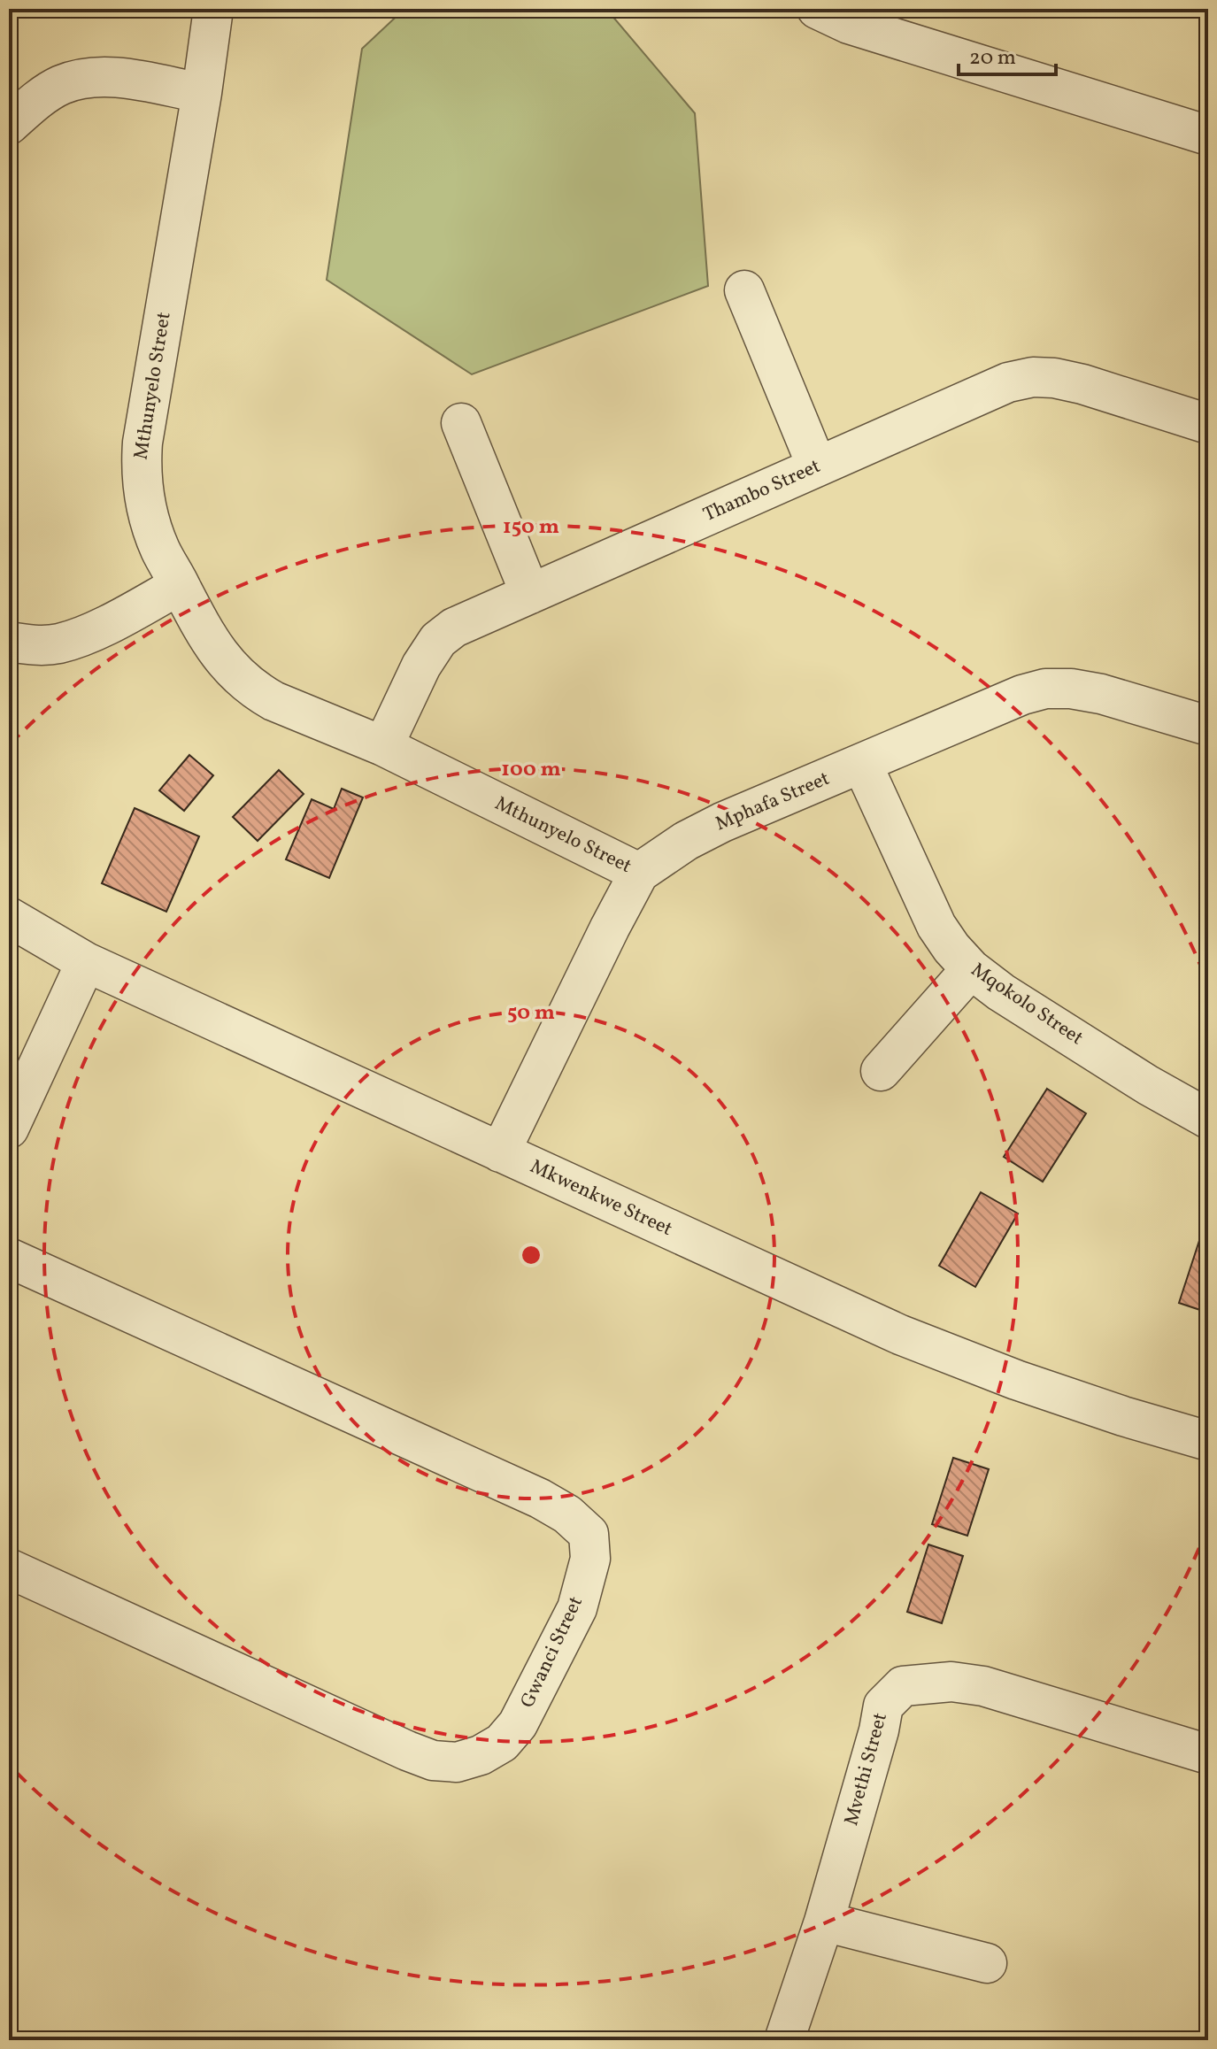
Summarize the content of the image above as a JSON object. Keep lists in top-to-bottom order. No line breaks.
{"streets":{"street":["Mthunyelo Street","Thambo Street","Mphafa Street","Mqokolo Street","Mkwenkwe Street","Gwanci Street","Mvethi Street"]},"crossings":[["Mthunyelo Street","Thambo Street"],["Mthunyelo Street","Mphafa Street"],["Mphafa Street","Mqokolo Street"],["Mphafa Street","Mkwenkwe Street"]],"scale_bar":"20 m","rings":["150 m","100 m","50 m"]}
